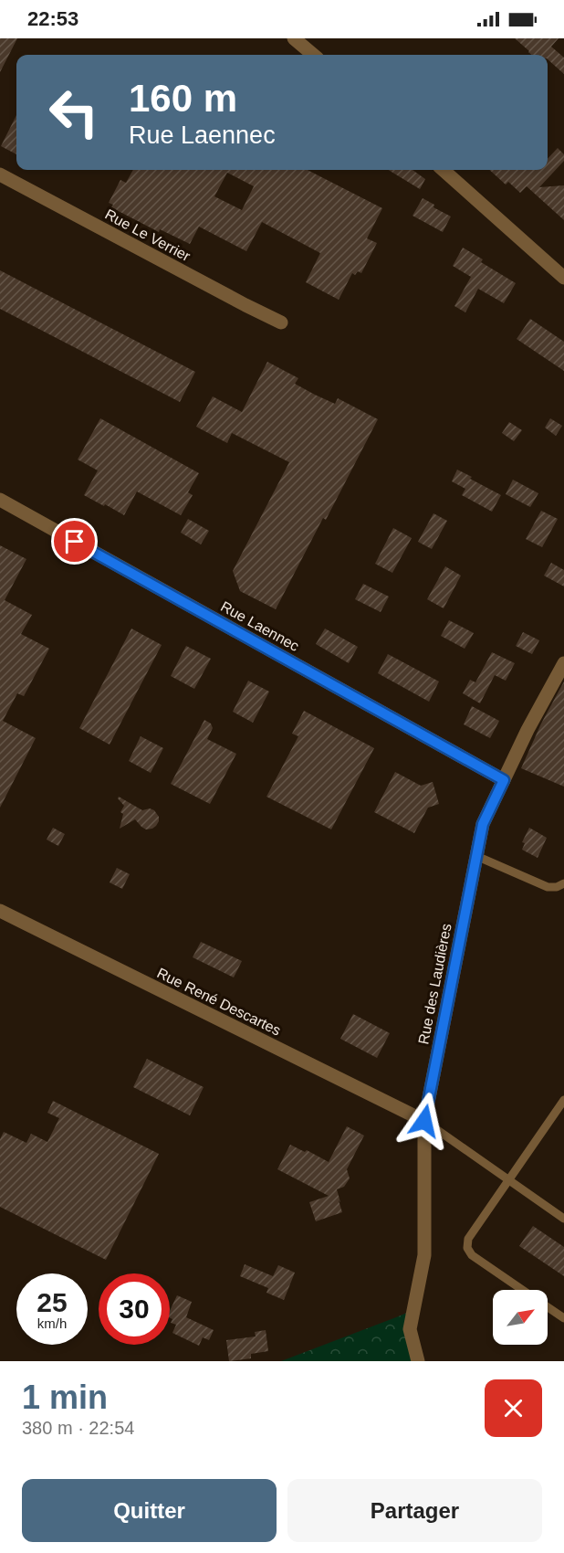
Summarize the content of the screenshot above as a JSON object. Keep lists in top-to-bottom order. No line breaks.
{"streets":{"street":["Rue Le Verrier","Rue Laennec","Rue des Laudières","Rue René Descartes"]},"crossings":[["Rue Laennec","Rue des Laudières"],["Rue des Laudières","Rue René Descartes"]],"north":"top right","page":{"status":"22:53","turn":["160 m","Rue Laennec"],"speed":"25 km/h","limit":"30","heading":["1 min","380 m · 22:54"],"buttons":["Quitter","Partager"]}}
